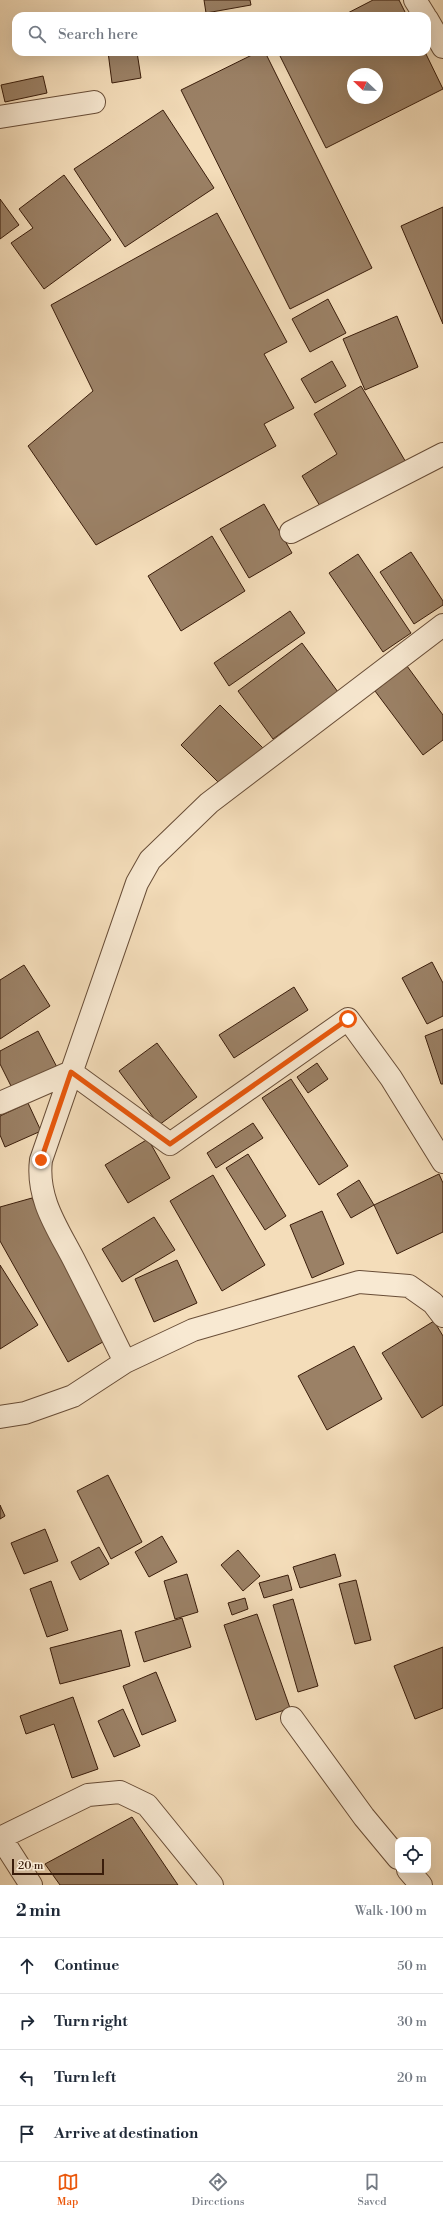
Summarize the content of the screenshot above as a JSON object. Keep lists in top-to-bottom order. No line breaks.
{"scale_bar":"20 m","north":"top left","page":{"search":"Search here","scale":"20 m","heading":["2 min","Walk · 100 m"],"list":[["Continue","50 m"],["Turn right","30 m"],["Turn left","20 m"],"Arrive at destination"],"nav":["Map","Directions","Saved"]}}
